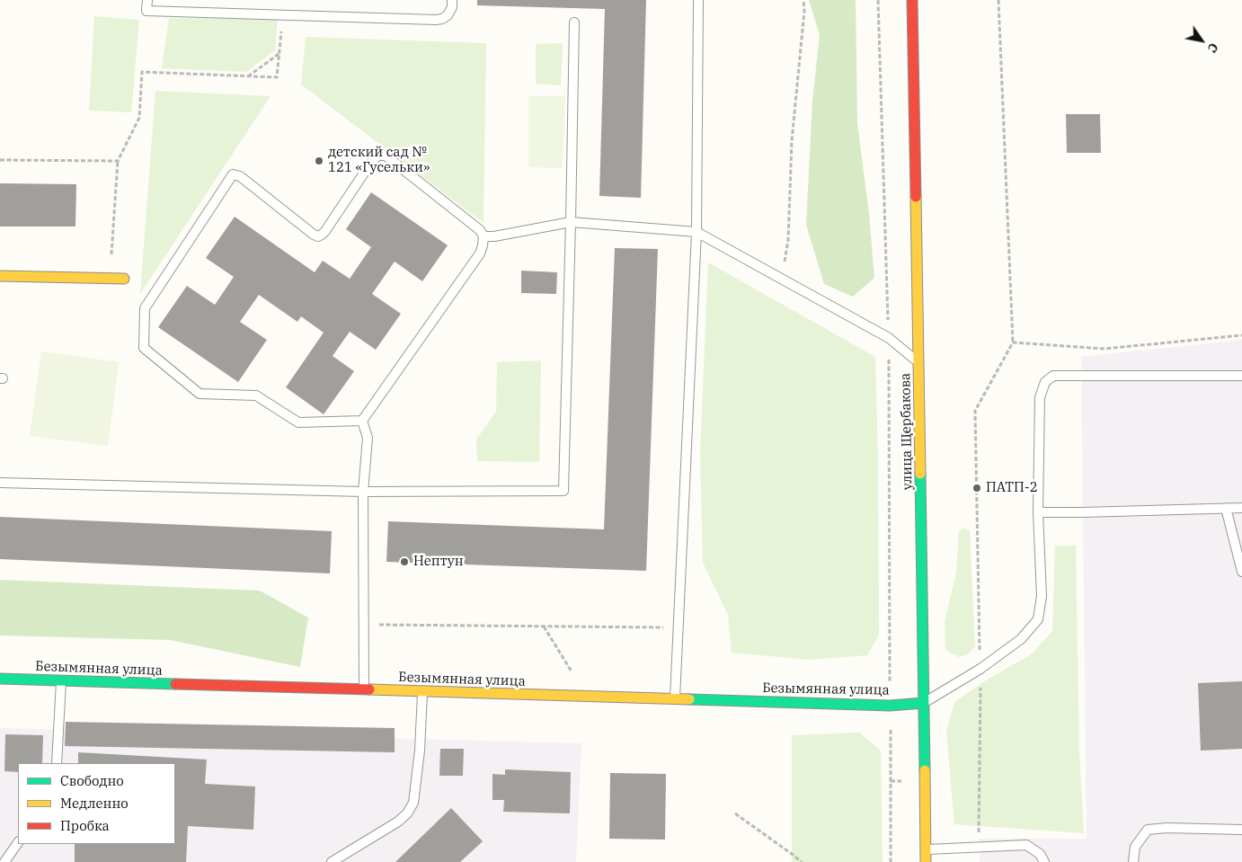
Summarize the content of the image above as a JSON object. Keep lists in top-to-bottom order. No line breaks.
{"streets":{"street":["улица Щербакова","Безымянная улица"]},"crossings":[["улица Щербакова","Безымянная улица"]],"places":["детский сад № 121 «Гусельки»","ПАТП-2","Нептун"],"legend":["Свободно","Медленно","Пробка"],"north":"bottom right"}
